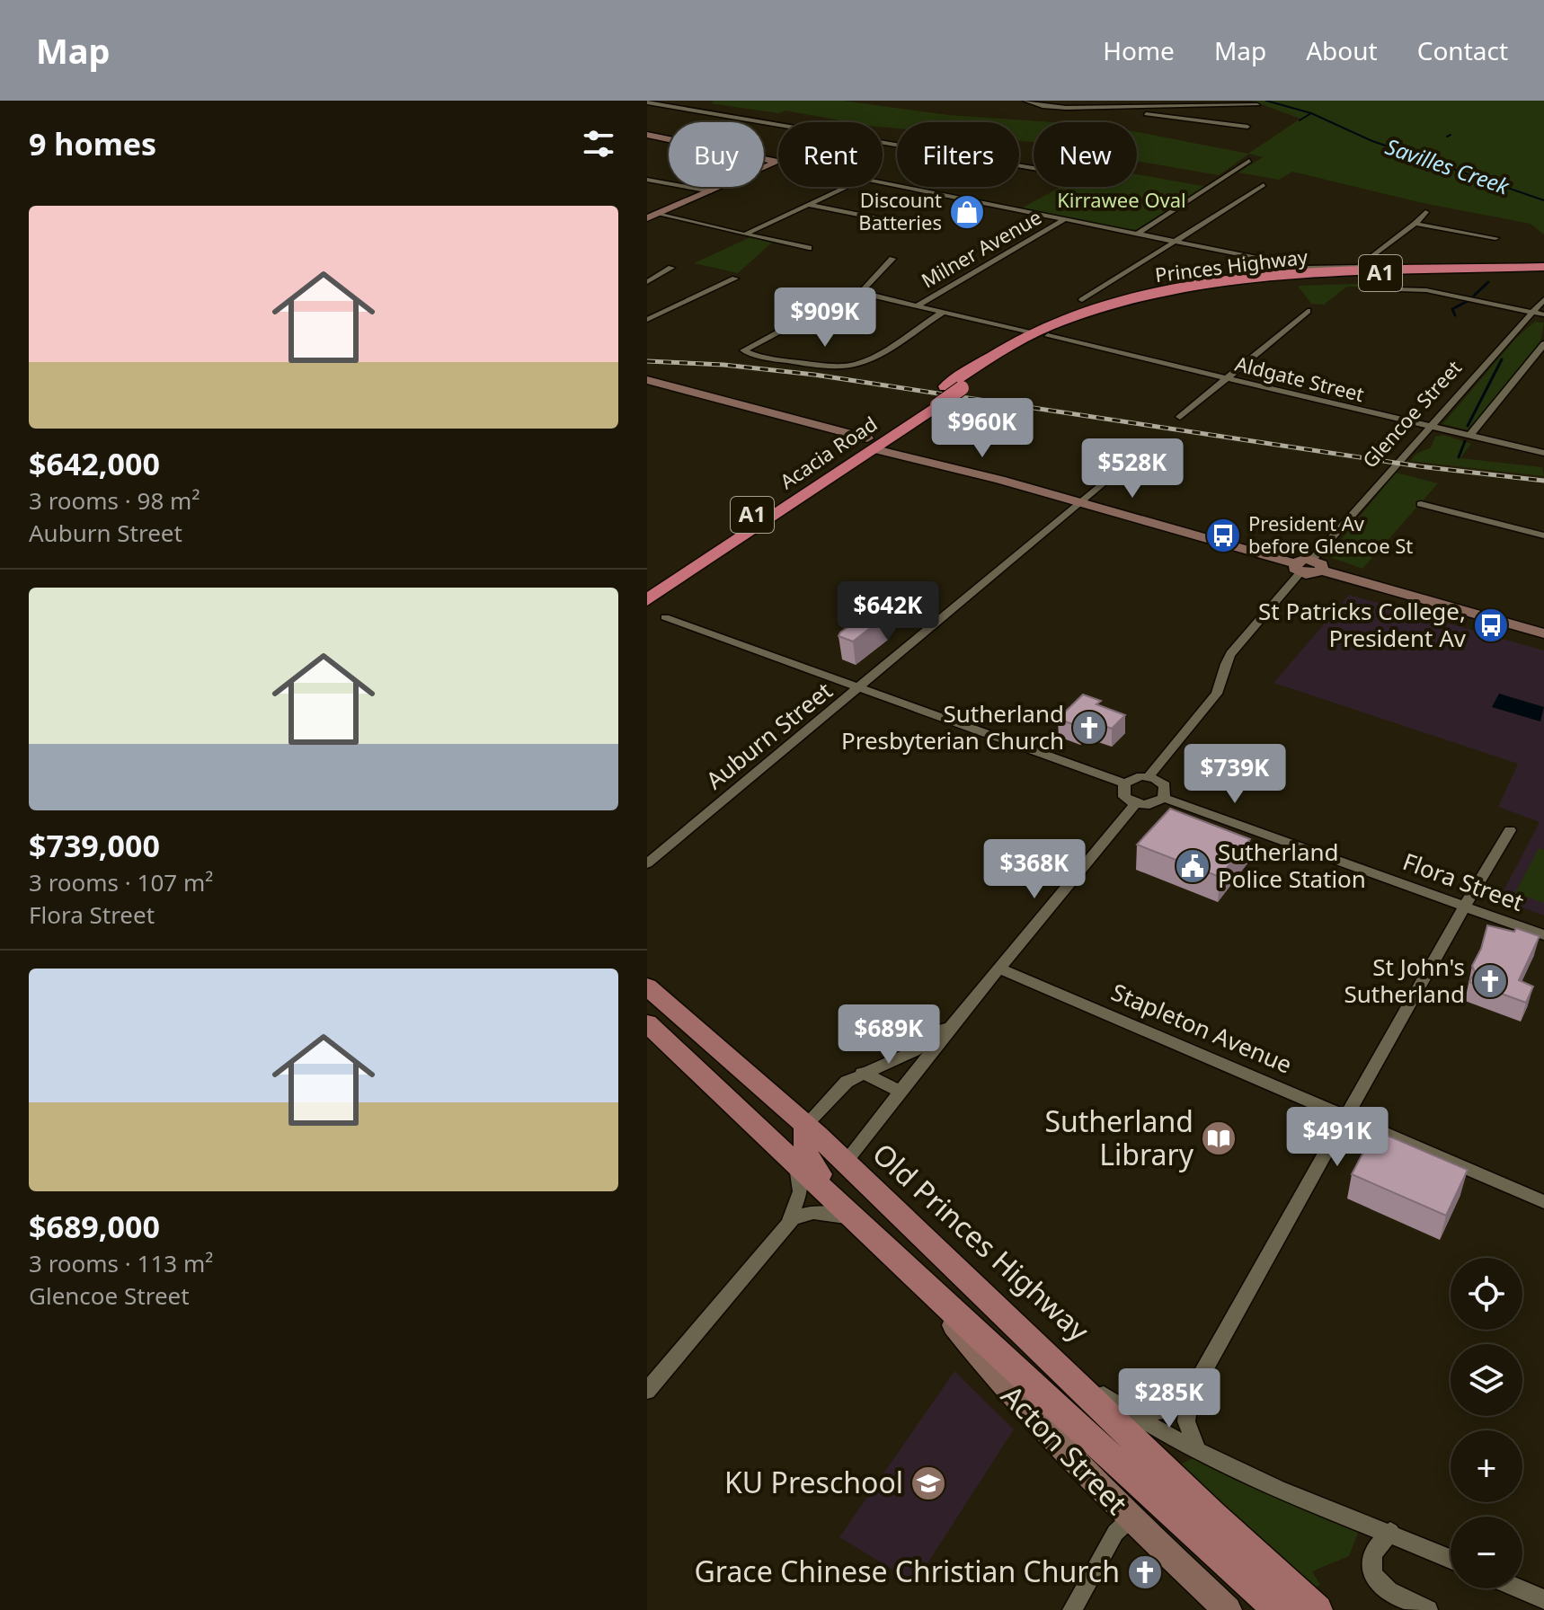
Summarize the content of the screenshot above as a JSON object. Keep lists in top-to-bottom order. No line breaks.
{"streets":{"highway":["Princes Highway","A1","Acacia Road"],"main road":["Old Princes Highway"],"street":["Milner Avenue","Aldgate Street","Glencoe Street","Auburn Street","Flora Street","Stapleton Avenue","Acton Street"]},"crossings":[["Princes Highway","Aldgate Street"],["Princes Highway","Acacia Road"],["Aldgate Street","Glencoe Street"]],"water":["Savilles Creek"],"parks":["Kirrawee Oval"],"places":{"shop":["Discount Batteries"],"bus stop":["President Av before Glencoe St","St Patricks College, President Av"],"church":["Sutherland Presbyterian Church","St John's Sutherland","Grace Chinese Christian Church"],"public building":["Sutherland Police Station"],"library":["Sutherland Library"],"school or university":["KU Preschool"]},"page":{"header":"Map","nav":["Home","Map","About","Contact"],"heading":"9 homes","chip":["Buy","Rent","Filters","New"],"list":[{"name":"$642,000","note":"3 rooms · 98 m² · Auburn Street"},{"name":"$739,000","note":"3 rooms · 107 m² · Flora Street"},{"name":"$689,000","note":"3 rooms · 113 m² · Glencoe Street"}],"price":["$909K","$960K","$528K","$642K","$739K","$368K","$689K","$491K","$285K"],"map_buttons":["+","−"]}}
